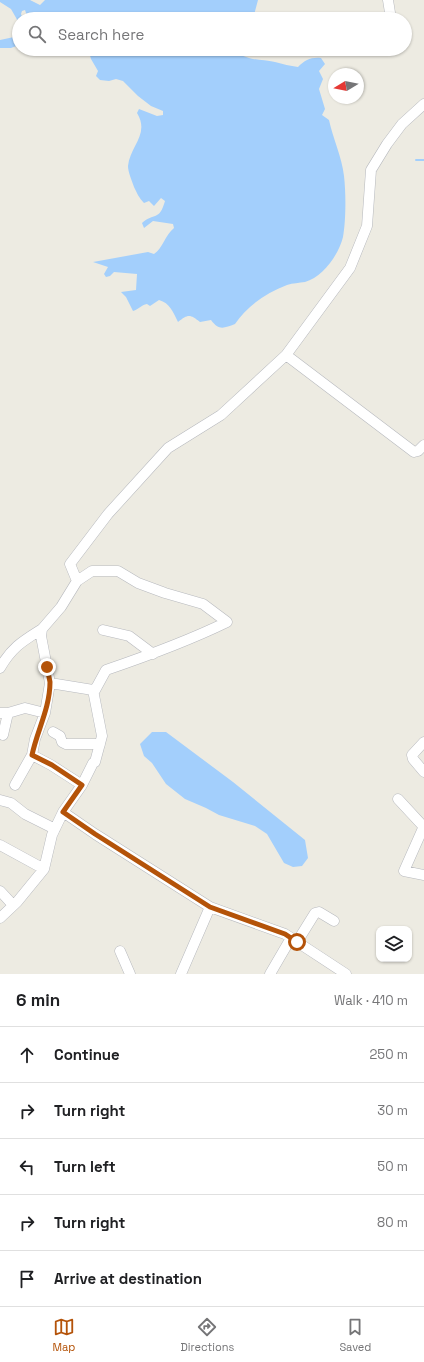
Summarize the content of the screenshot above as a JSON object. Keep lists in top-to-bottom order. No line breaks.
{"north":"left","page":{"search":"Search here","heading":["6 min","Walk · 410 m"],"list":[["Continue","250 m"],["Turn right","30 m"],["Turn left","50 m"],["Turn right","80 m"],"Arrive at destination"],"nav":["Map","Directions","Saved"]}}
